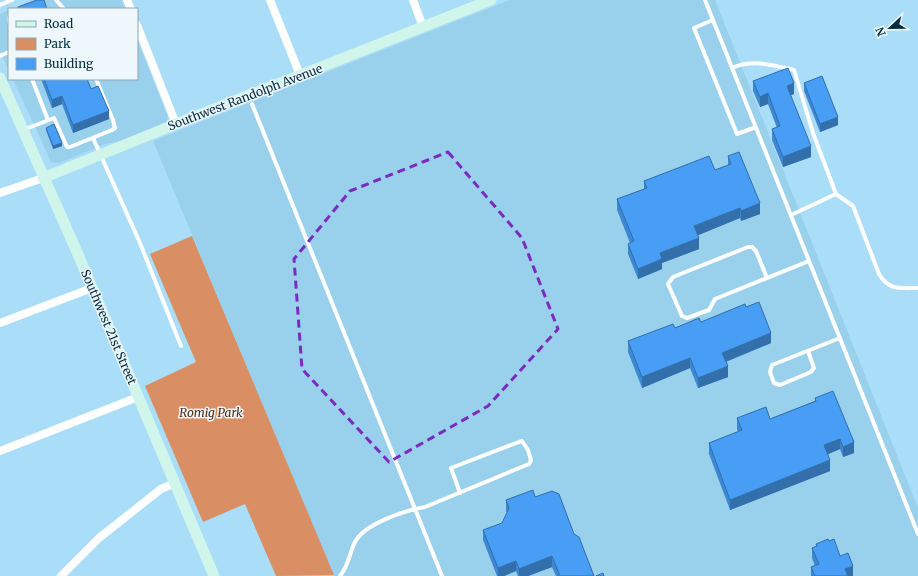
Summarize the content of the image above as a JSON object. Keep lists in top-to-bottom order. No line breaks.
{"streets":{"main road":["Southwest Randolph Avenue","Southwest 21st Street"]},"crossings":[["Southwest Randolph Avenue","Southwest 21st Street"]],"parks":["Romig Park"],"legend":["Road","Park","Building"],"north":"left"}
